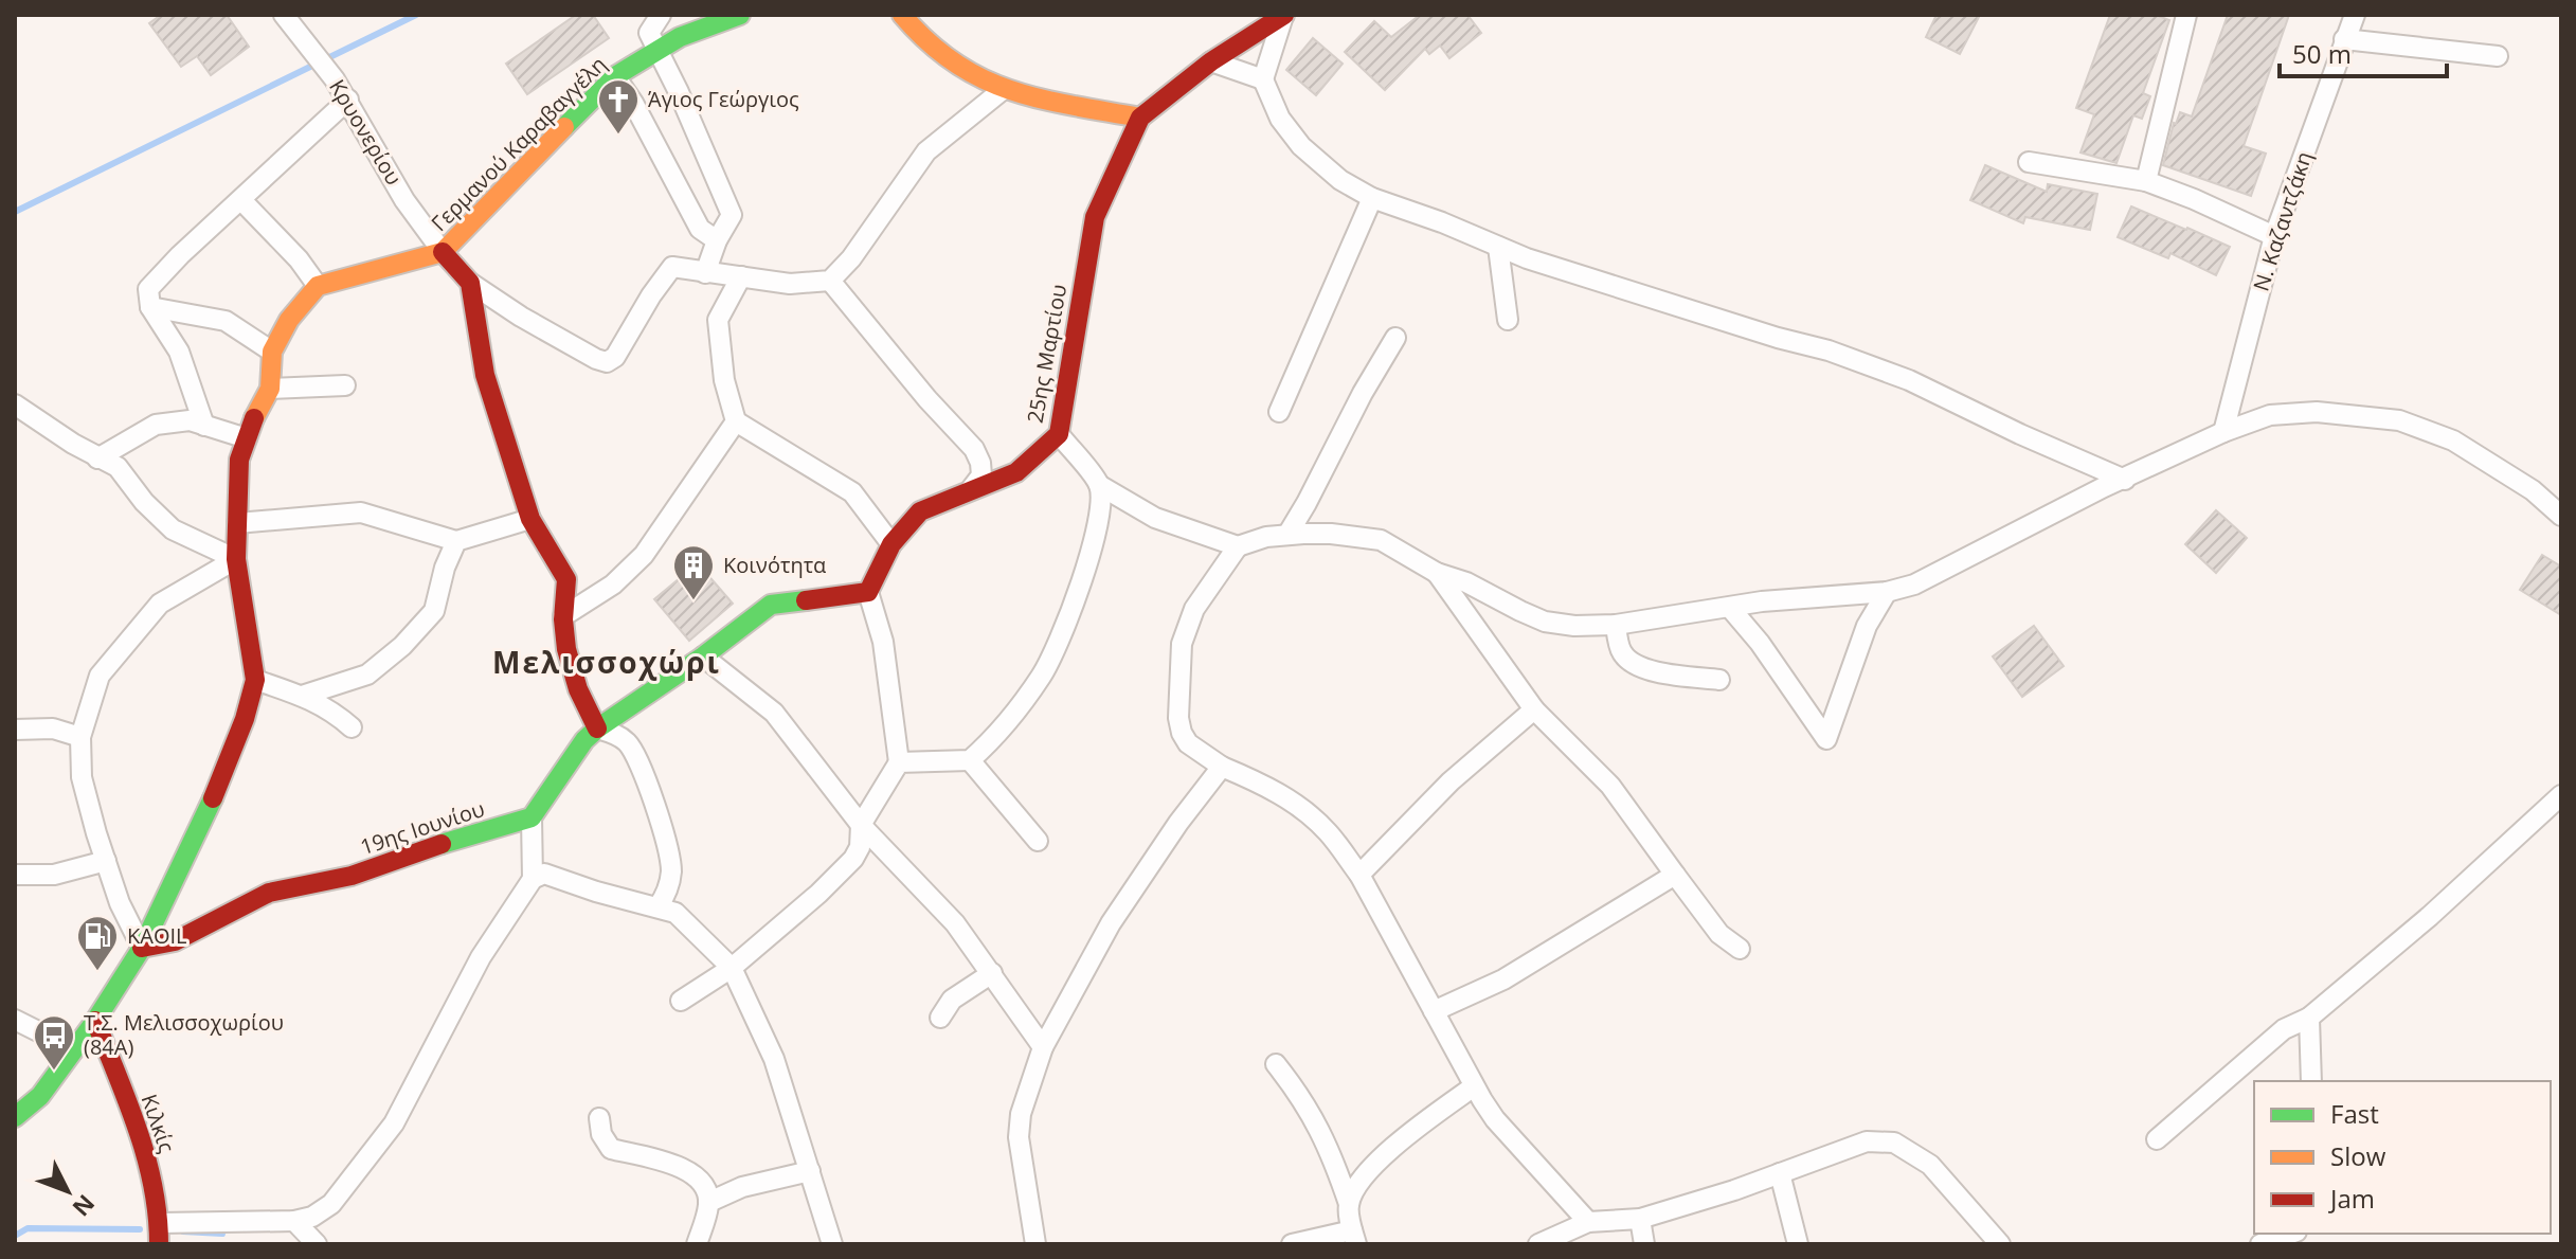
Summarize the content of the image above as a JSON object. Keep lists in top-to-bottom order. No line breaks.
{"streets":{"main road":["Γερμανού Καραβαγγέλη","25ης Μαρτίου","19ης Ιουνίου","Κιλκίς"],"street":["Κρυονερίου","Ν. Καζαντζάκη"]},"crossings":[["Κρυονερίου","Γερμανού Καραβαγγέλη"]],"districts":["Μελισσοχώρι"],"places":{"church":["Άγιος Γεώργιος"],"building":["Κοινότητα"],"fuel station":["KAOIL"],"bus stop":["Τ.Σ. Μελισσοχωρίου (84Α)"]},"legend":["Fast","Slow","Jam"],"scale_bar":"50 m","north":"bottom right"}
